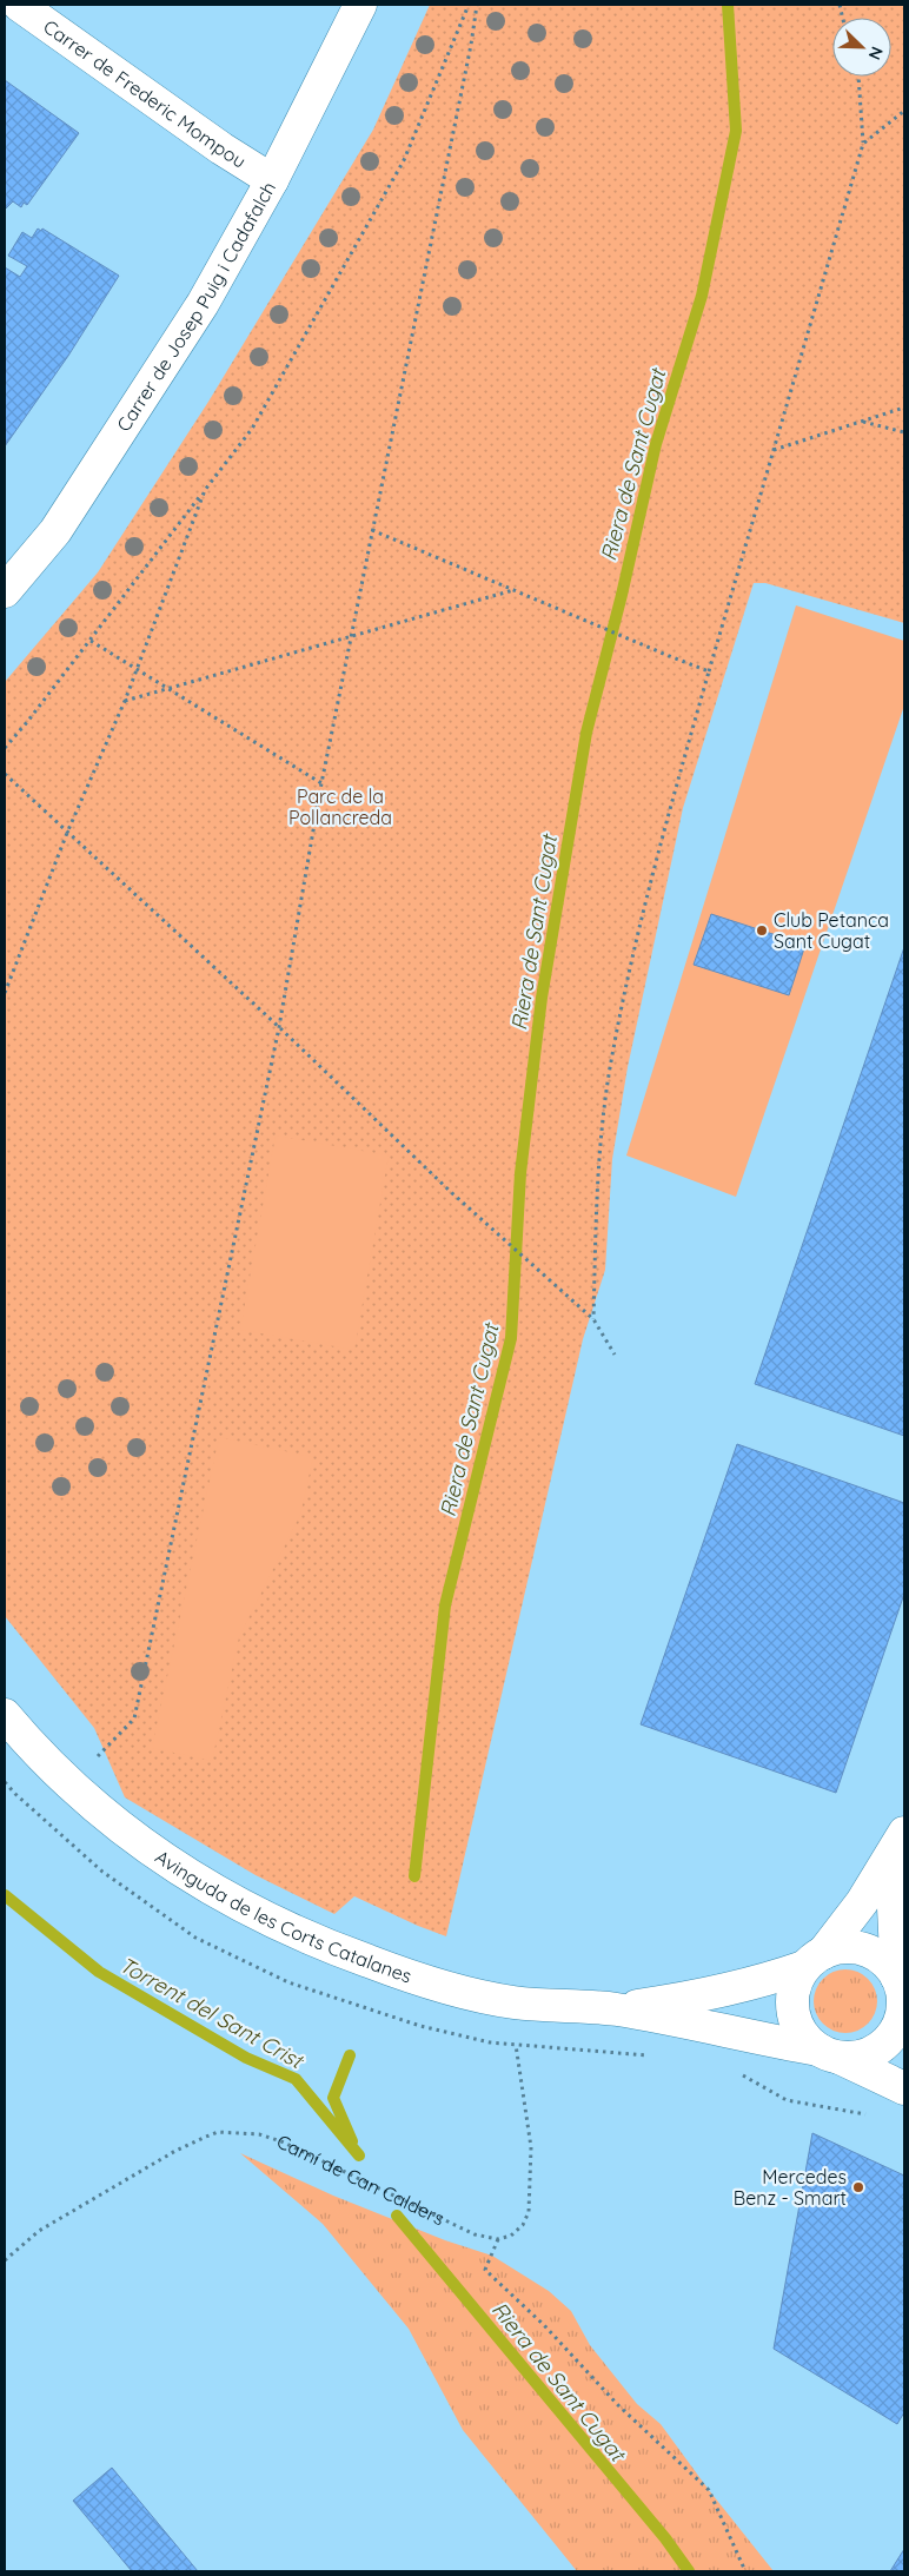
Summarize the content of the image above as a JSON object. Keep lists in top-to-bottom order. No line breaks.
{"streets":{"main road":["Carrer de Frederic Mompou","Carrer de Josep Puig i Cadafalch","Avinguda de les Corts Catalanes"],"path":["Camí de Can Calders"]},"crossings":[["Carrer de Frederic Mompou","Carrer de Josep Puig i Cadafalch"]],"water":["Riera de Sant Cugat","Torrent del Sant Crist"],"parks":["Parc de la Pollancreda"],"places":["Club Petanca Sant Cugat","Mercedes Benz - Smart"],"north":"bottom right"}
